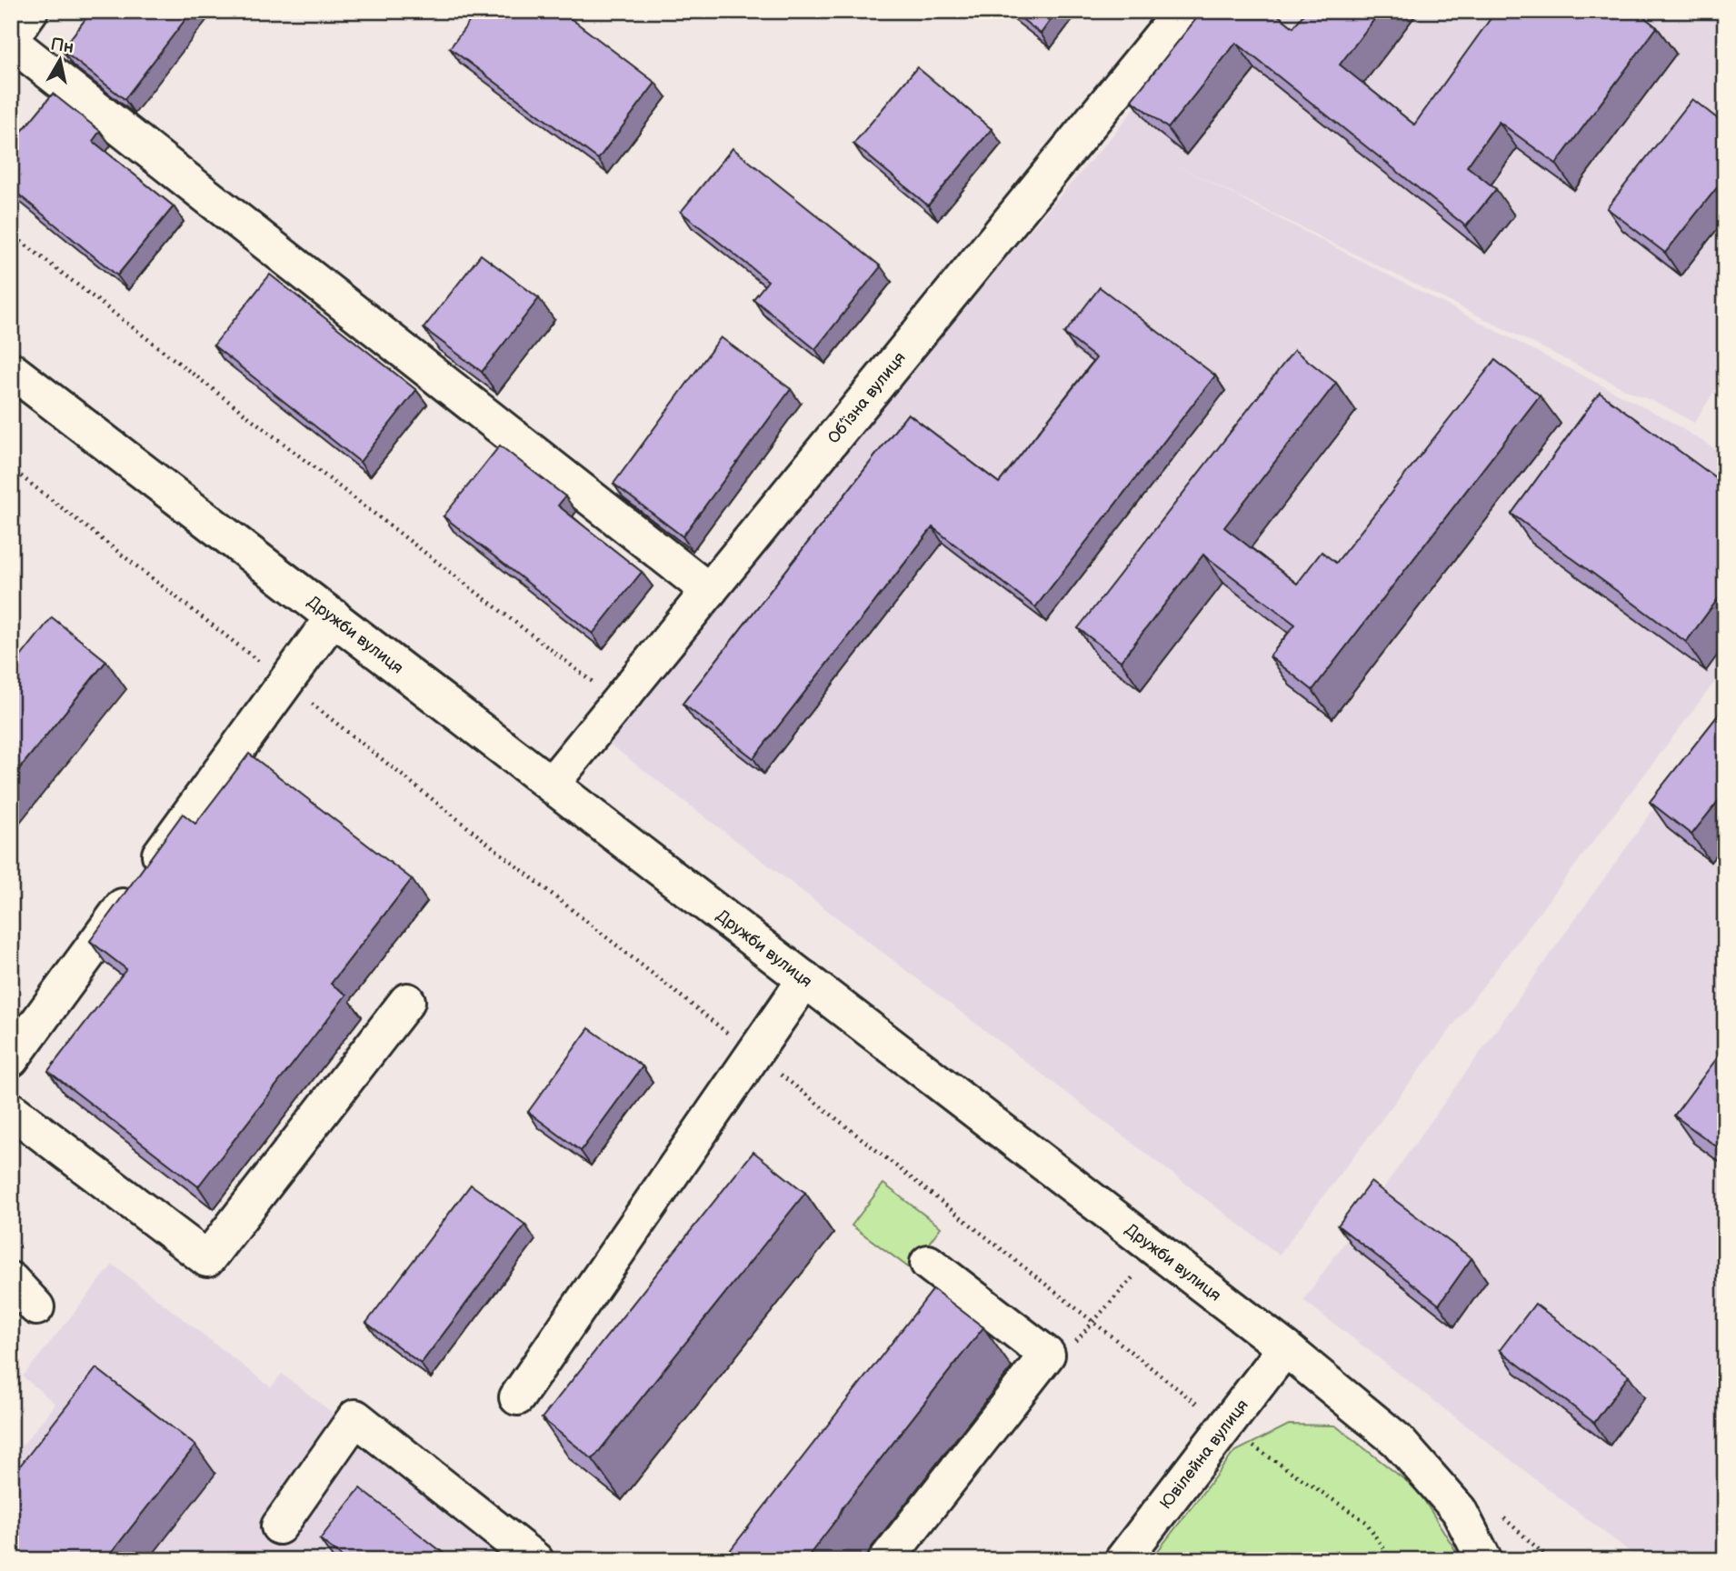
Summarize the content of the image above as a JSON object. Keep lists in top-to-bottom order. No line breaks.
{"streets":{"street":["Об’їзна вулиця","Дружби вулиця","Ювілейна вулиця"]},"crossings":[["Об’їзна вулиця","Дружби вулиця"],["Дружби вулиця","Ювілейна вулиця"]],"north":"top"}
